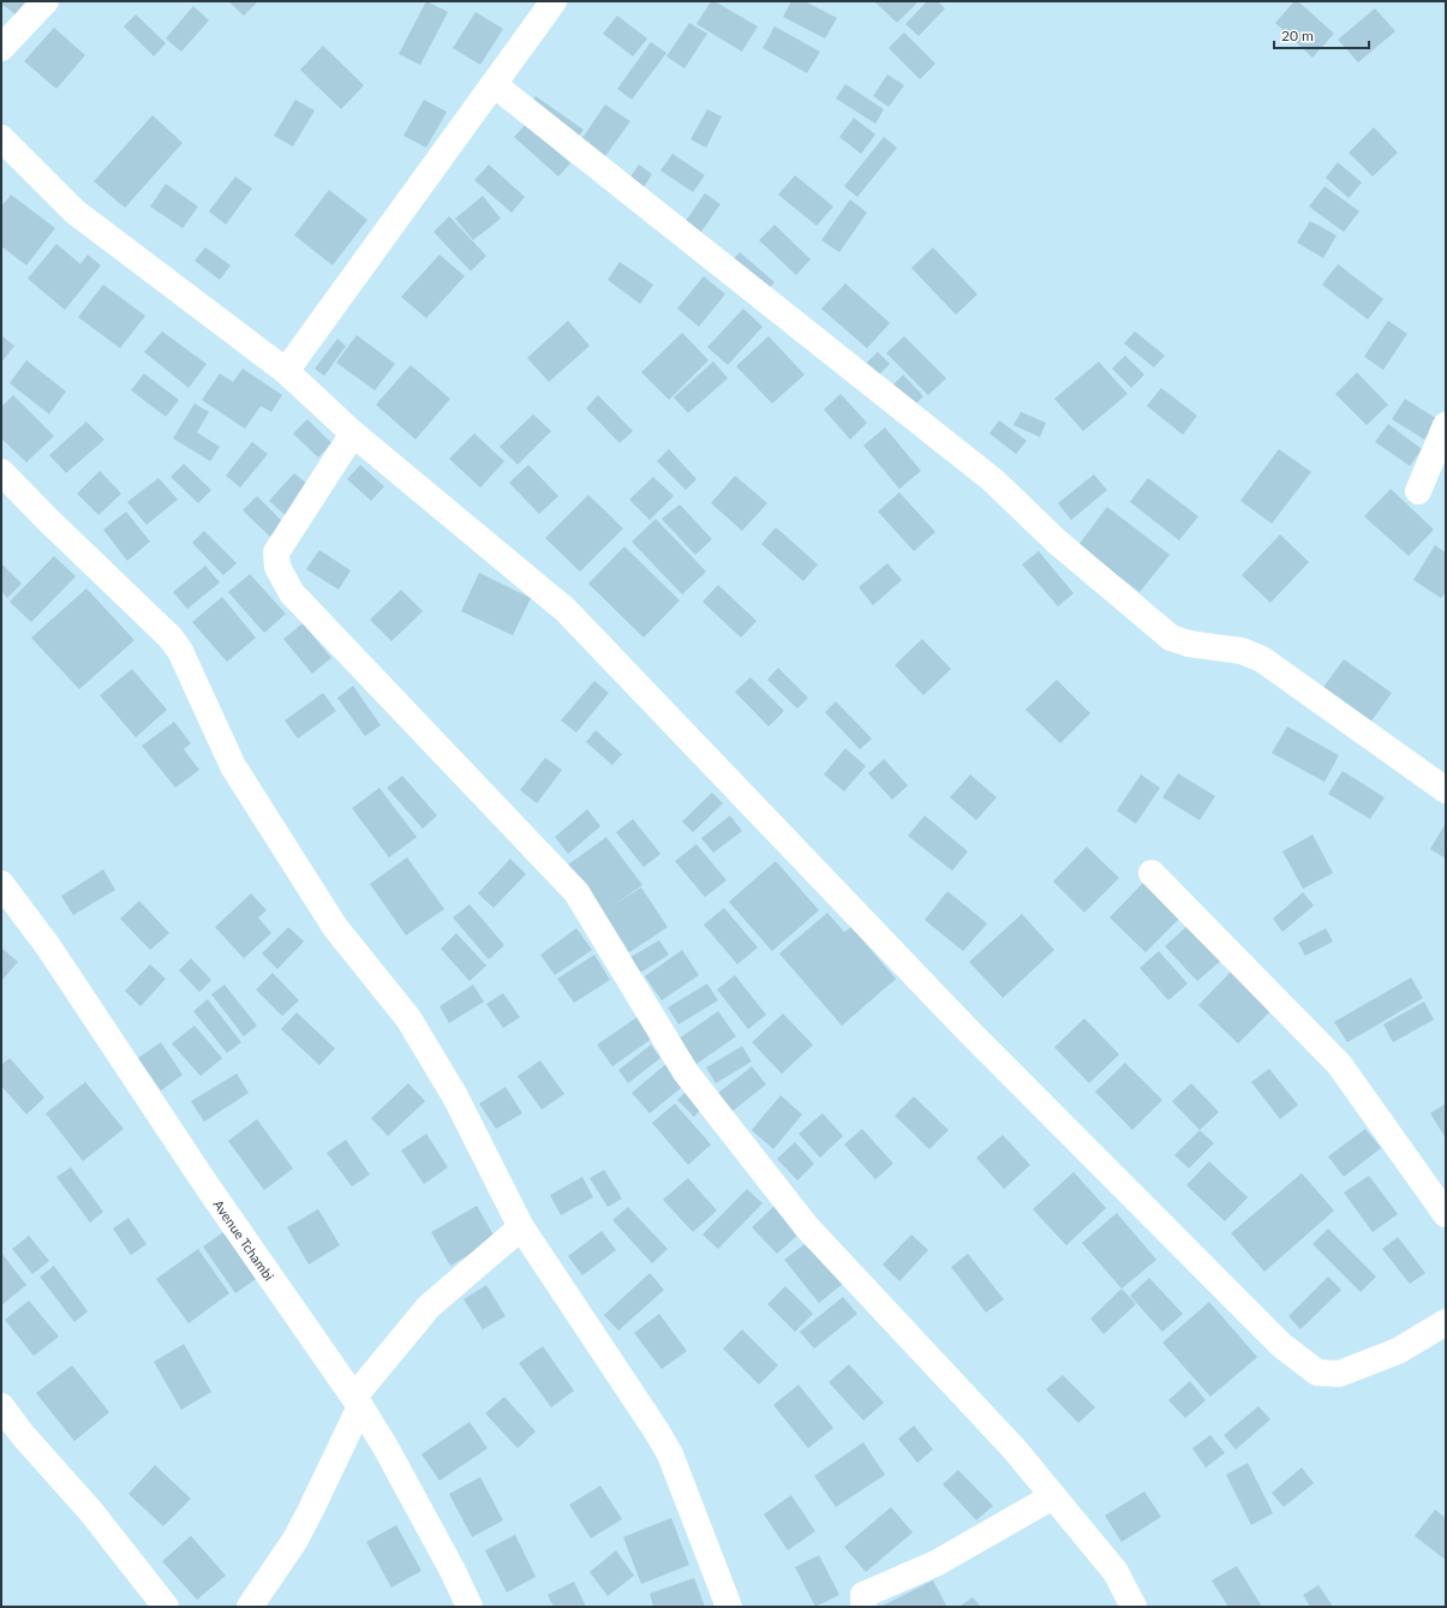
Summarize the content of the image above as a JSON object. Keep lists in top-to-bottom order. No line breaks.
{"streets":{"street":["Avenue Tchambi"]},"scale_bar":"20 m"}
